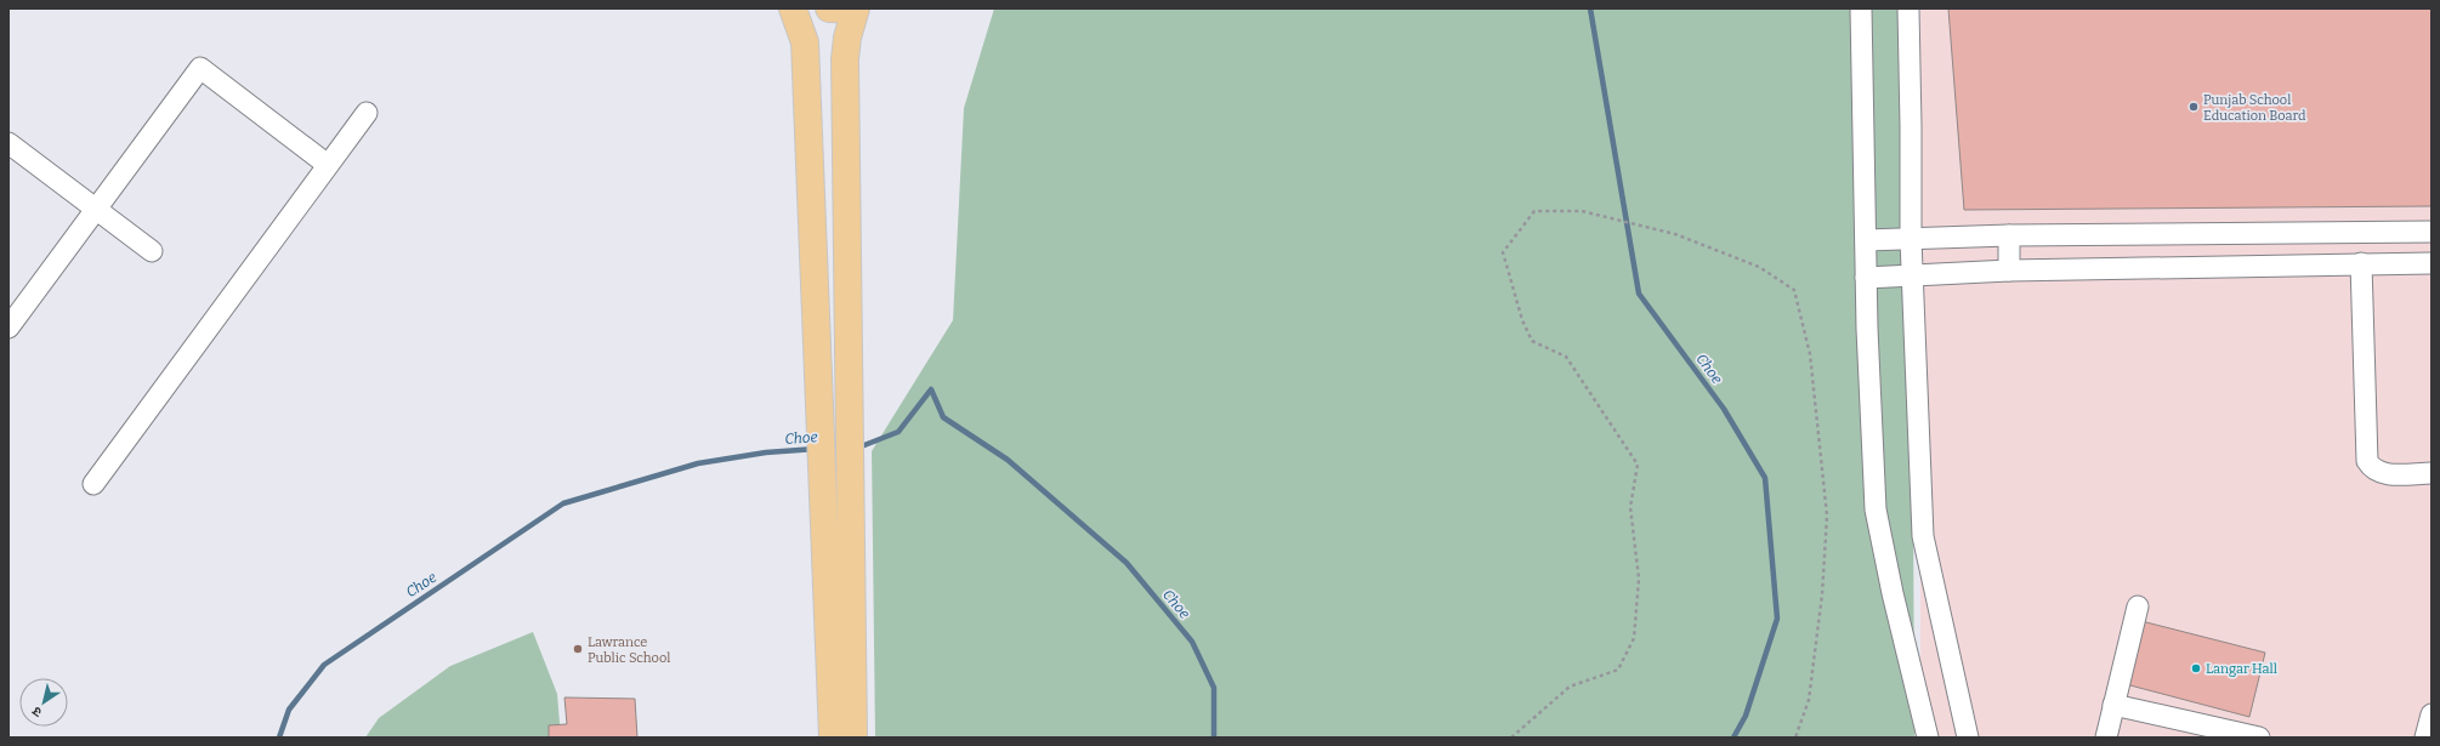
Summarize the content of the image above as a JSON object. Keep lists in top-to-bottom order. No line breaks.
{"water":["Choe"],"places":["Punjab School Education Board","Lawrance Public School","Langar Hall"],"north":"bottom left"}
